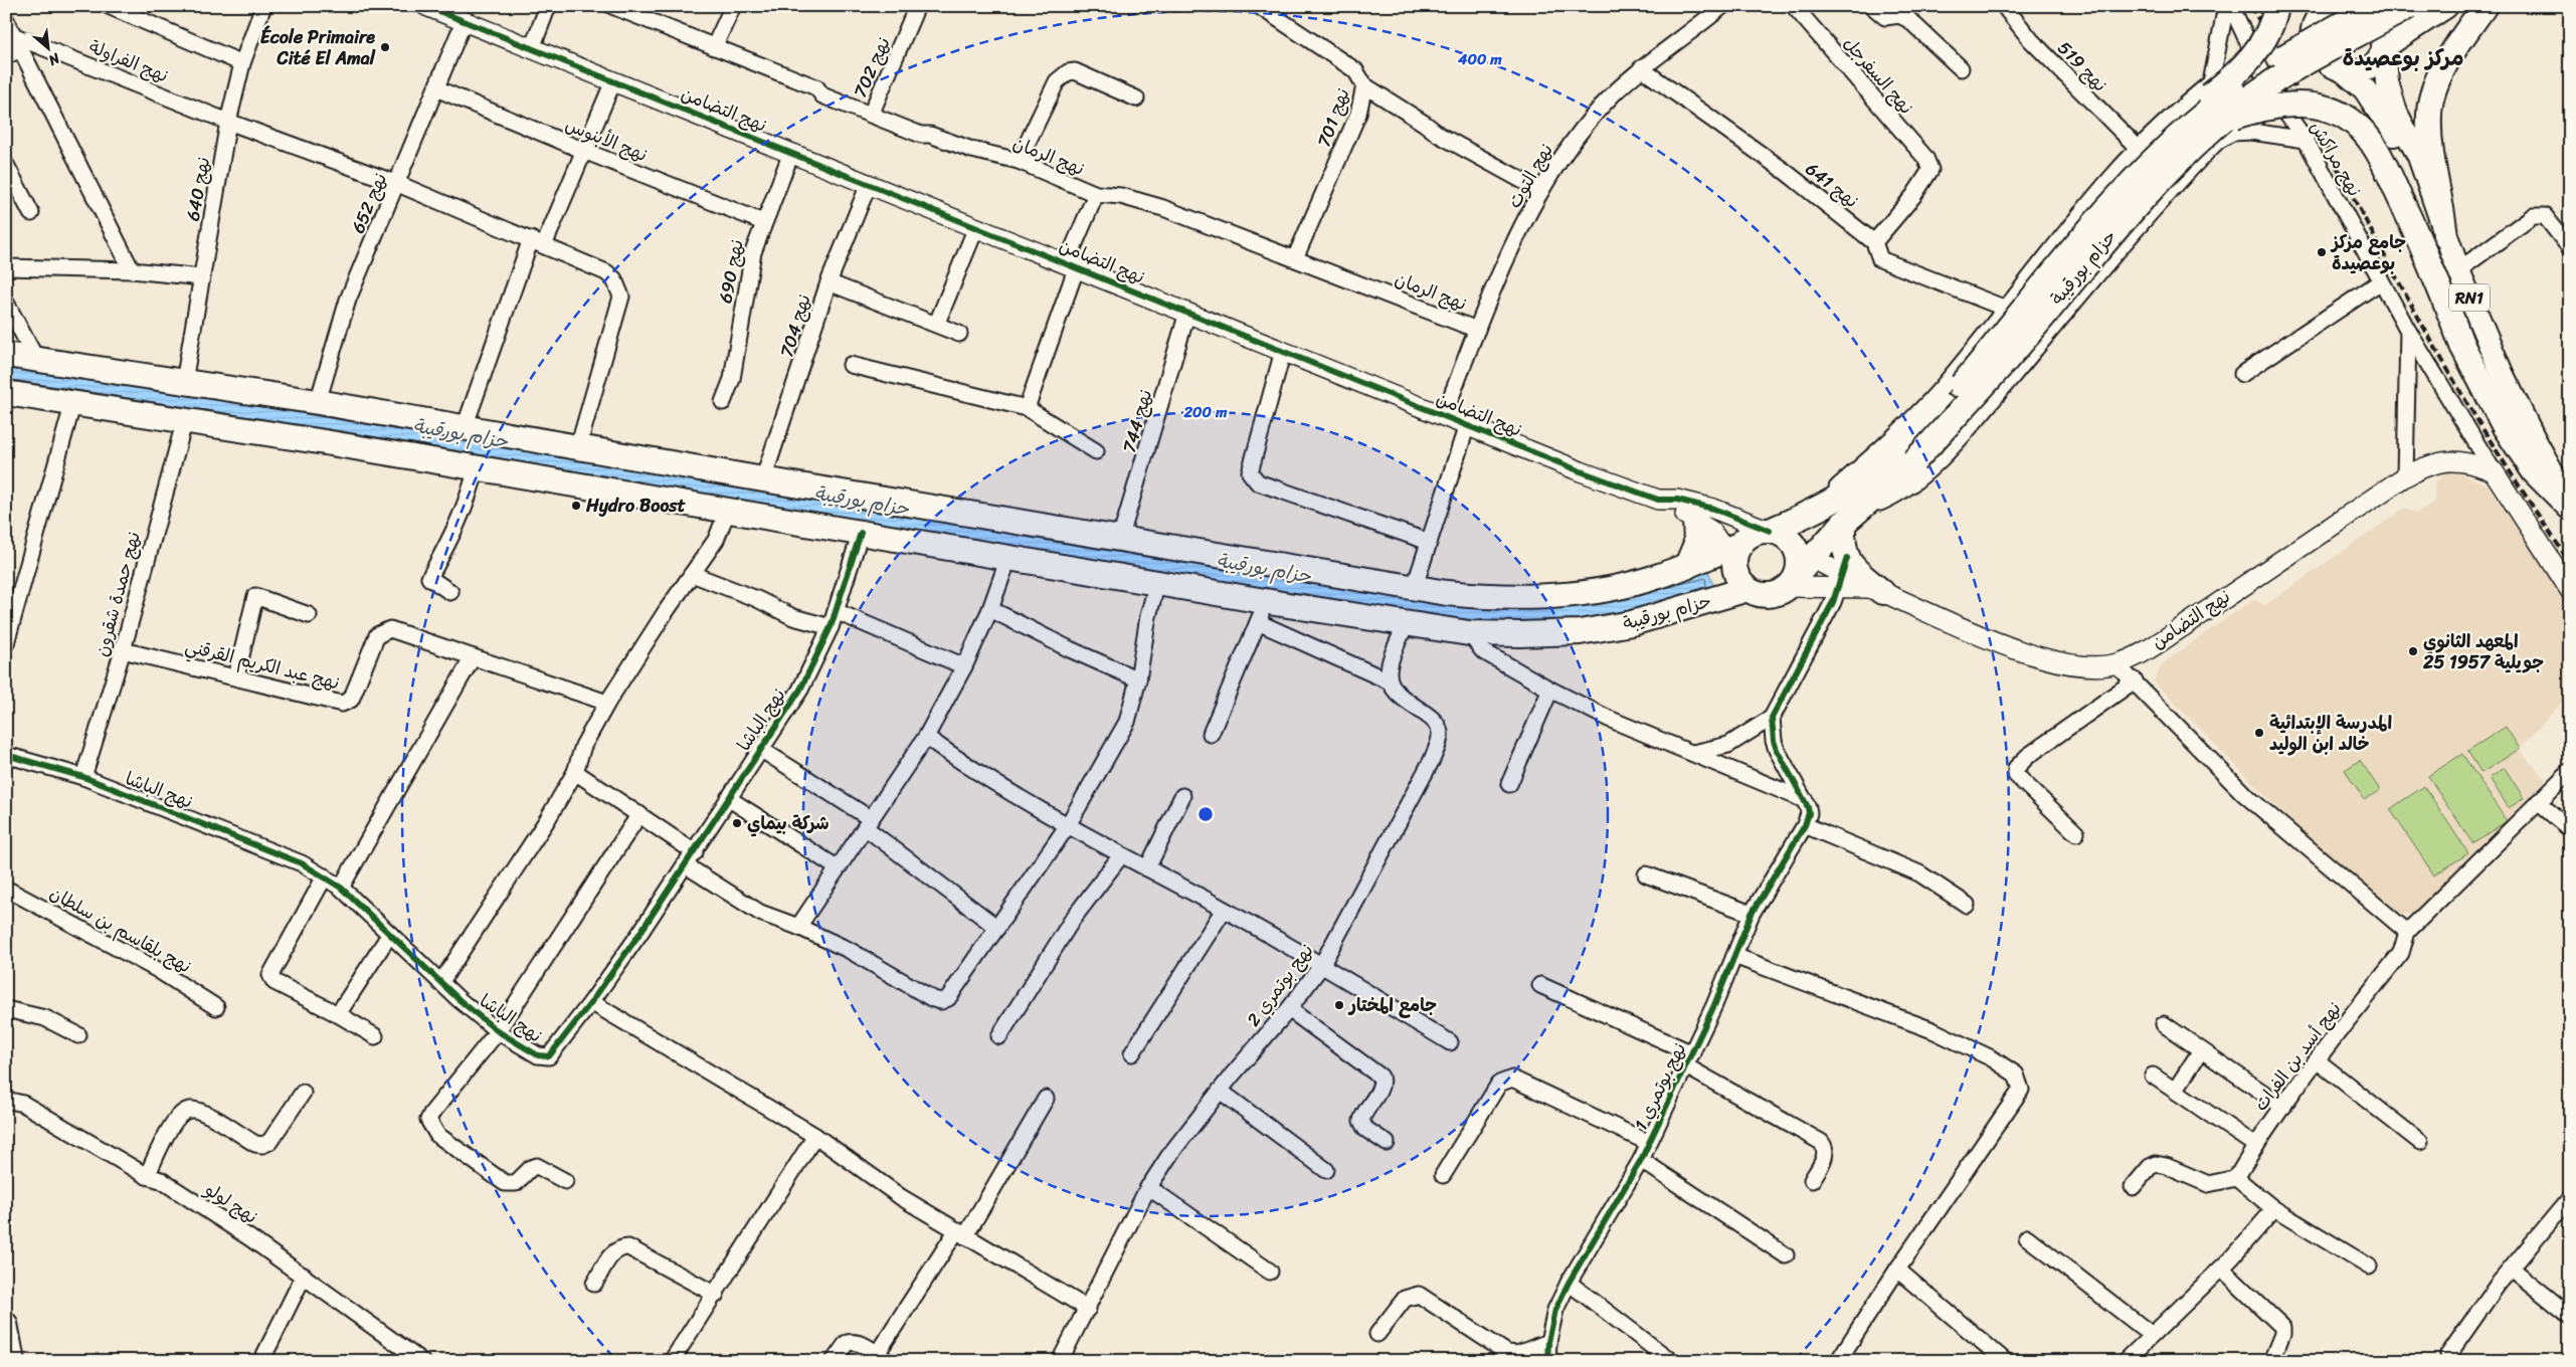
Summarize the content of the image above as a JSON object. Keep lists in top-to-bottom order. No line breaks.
{"streets":{"highway":["حزام بورقيبة"],"main road":["RN1"],"street":["نهج الفراولة","نهج 519","نهج 702","نهج السفرجل","نهج التضامن","نهج 701","نهج الأبنوس","نهج الرمان","نهج مراكش","نهج التوت","نهج 641","نهج 640","نهج 652","نهج 690","نهج 704","نهج 744","نهج حمدة شقرون","نهج عبد الكريم القرقني","نهج الباشا","نهج بلقاسم بن سلطان","نهج بوتمري 2","نهج أسد بن الفرات","نهج بوتمري 1","نهج لولو"]},"crossings":[["نهج الفراولة","نهج 640"],["نهج الفراولة","نهج 652"],["نهج الفراولة","حزام بورقيبة"],["نهج 702","نهج الرمان"],["نهج السفرجل","نهج 641"],["نهج التضامن","نهج مراكش"],["نهج التضامن","نهج التوت"],["نهج التضامن","نهج 652"],["نهج التضامن","حزام بورقيبة"],["نهج التضامن","نهج 690"],["نهج التضامن","نهج 704"],["نهج التضامن","نهج 744"],["نهج 701","نهج الرمان"],["نهج الأبنوس","نهج 652"],["نهج الأبنوس","نهج 690"],["نهج الرمان","نهج التوت"],["نهج التوت","نهج 641"],["نهج 640","حزام بورقيبة"],["نهج 652","حزام بورقيبة"],["حزام بورقيبة","RN1"],["حزام بورقيبة","نهج 704"],["حزام بورقيبة","نهج 744"],["حزام بورقيبة","نهج حمدة شقرون"],["حزام بورقيبة","نهج الباشا"],["نهج حمدة شقرون","نهج عبد الكريم القرقني"],["نهج حمدة شقرون","نهج الباشا"]],"districts":["مركز بوعصيدة"],"water":["حزام بورقيبة"],"places":["École Primaire Cité El Amal","جامع مركز بوعصيدة","Hydro Boost","المعهد الثانوي 25 جويلية 1957","المدرسة الإبتدائية خالد ابن الوليد","شركة بيماي","جامع المختار"],"north":"bottom right","rings":["400 m","200 m"]}
